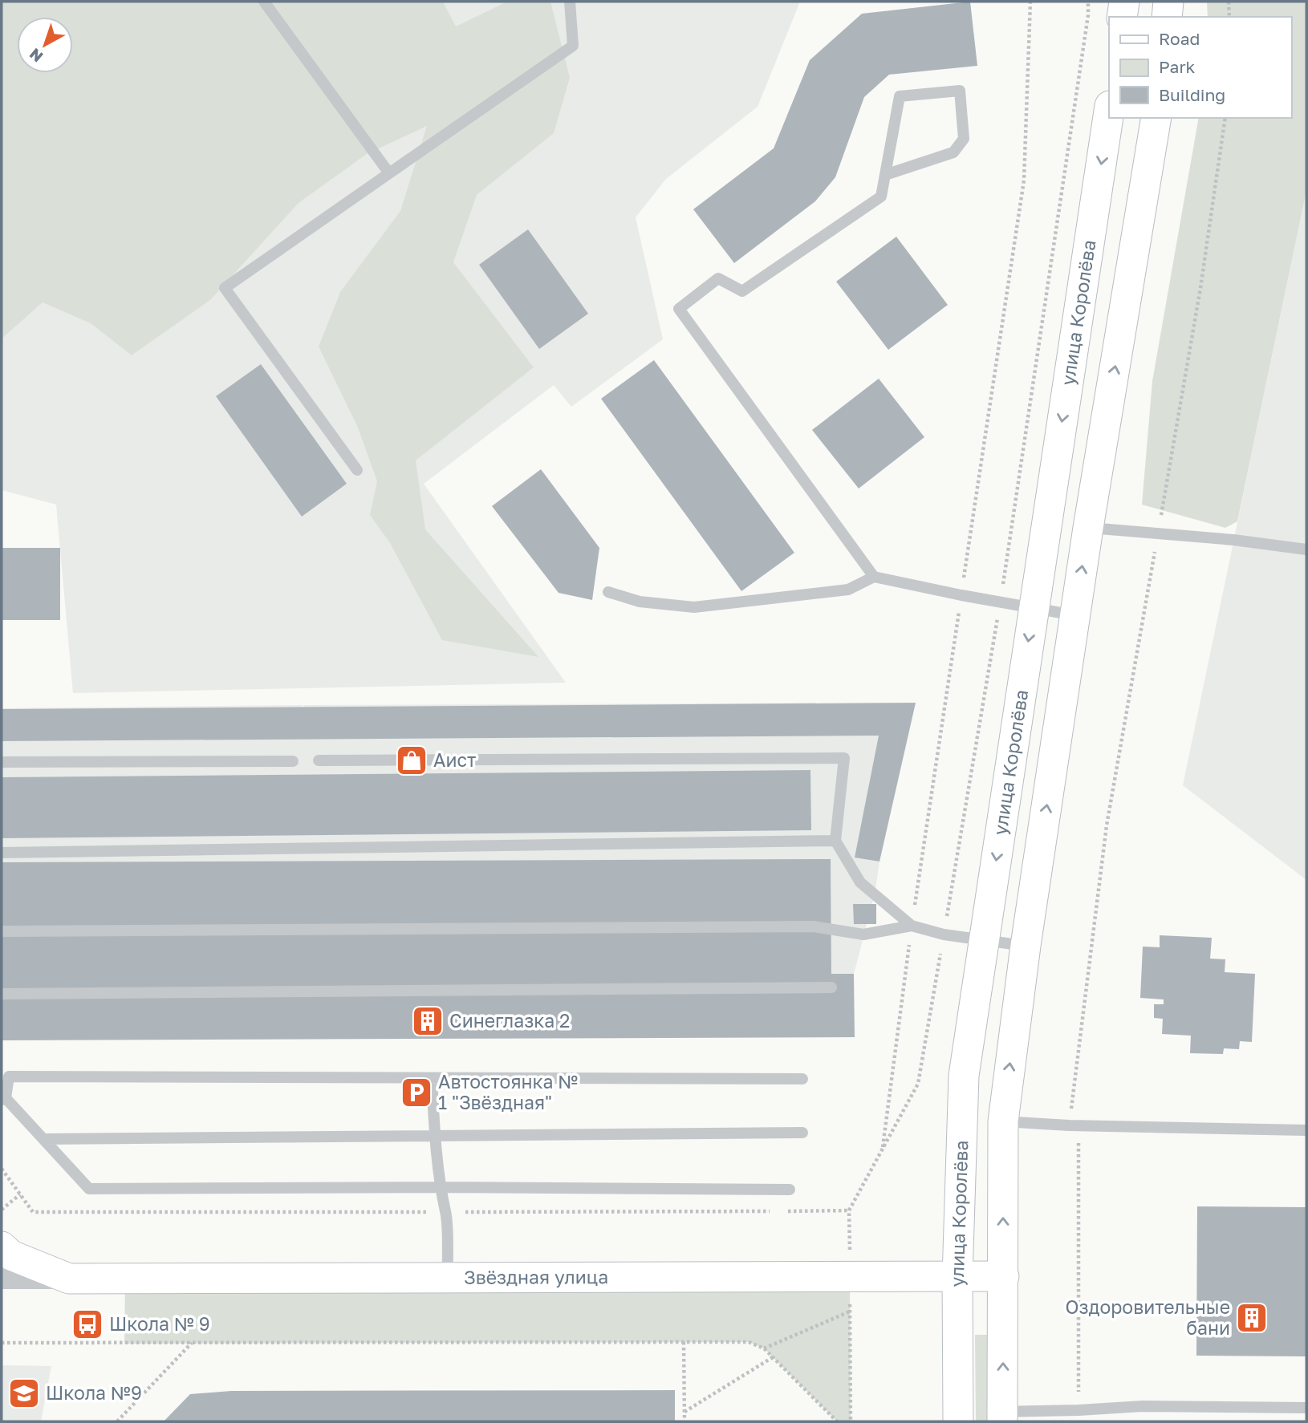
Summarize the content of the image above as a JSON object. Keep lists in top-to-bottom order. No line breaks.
{"streets":{"main road":["улица Королёва","Звёздная улица"]},"crossings":[["улица Королёва","Звёздная улица"]],"places":{"shop":["Аист"],"building":["Синеглазка 2","Оздоровительные бани"],"parking":["Автостоянка № 1 \"Звёздная\""],"bus stop":["Школа № 9"],"school or university":["Школа №9"]},"legend":["Road","Park","Building"],"north":"bottom left"}
